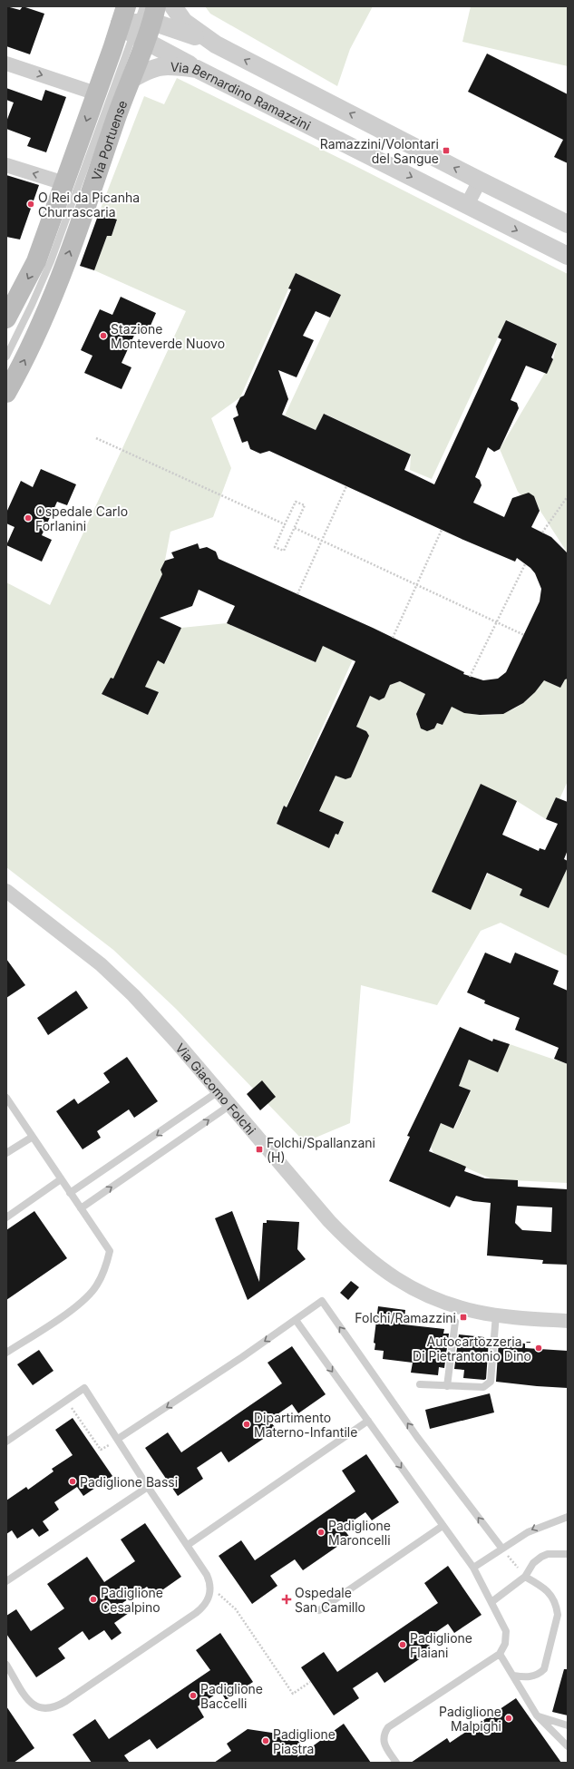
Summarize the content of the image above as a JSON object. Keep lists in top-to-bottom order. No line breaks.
{"streets":{"main road":["Via Portuense"],"street":["Via Bernardino Ramazzini","Via Giacomo Folchi"]},"crossings":[["Via Bernardino Ramazzini","Via Portuense"]],"places":{"transit":["Ramazzini/Volontari del Sangue","Folchi/Spallanzani (H)","Folchi/Ramazzini"],"other":["O Rei da Picanha Churrascaria","Stazione Monteverde Nuovo","Ospedale Carlo Forlanini","Autocartozzeria - Di Pietrantonio Dino","Dipartimento Materno-Infantile","Padiglione Bassi","Padiglione Maroncelli","Padiglione Cesalpino","Padiglione Flaiani","Padiglione Baccelli","Padiglione Malpighi","Padiglione Piastra"],"health":["Ospedale San Camillo"]}}
